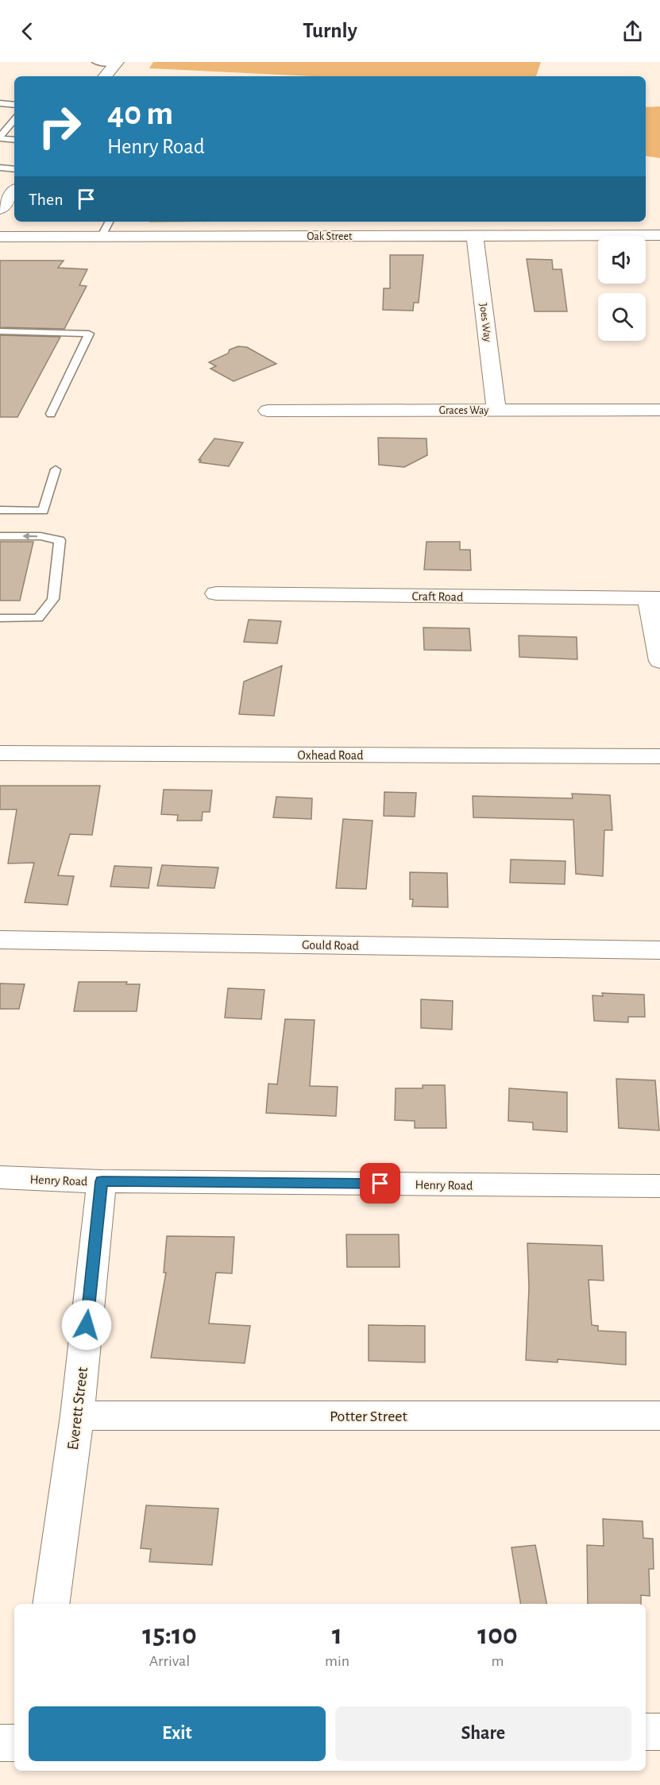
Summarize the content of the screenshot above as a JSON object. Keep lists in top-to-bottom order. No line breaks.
{"streets":{"street":["Oak Street","Joes Way","Graces Way","Craft Road","Oxhead Road","Gould Road","Henry Road","Everett Street","Potter Street"]},"crossings":[["Oak Street","Joes Way"],["Joes Way","Graces Way"],["Henry Road","Everett Street"],["Everett Street","Potter Street"]],"page":{"header":"Turnly","turn":["40 m","Henry Road"],"then":"Then","eta":["15:10","Arrival","1","min","100","m"],"buttons":["Exit","Share"]}}
